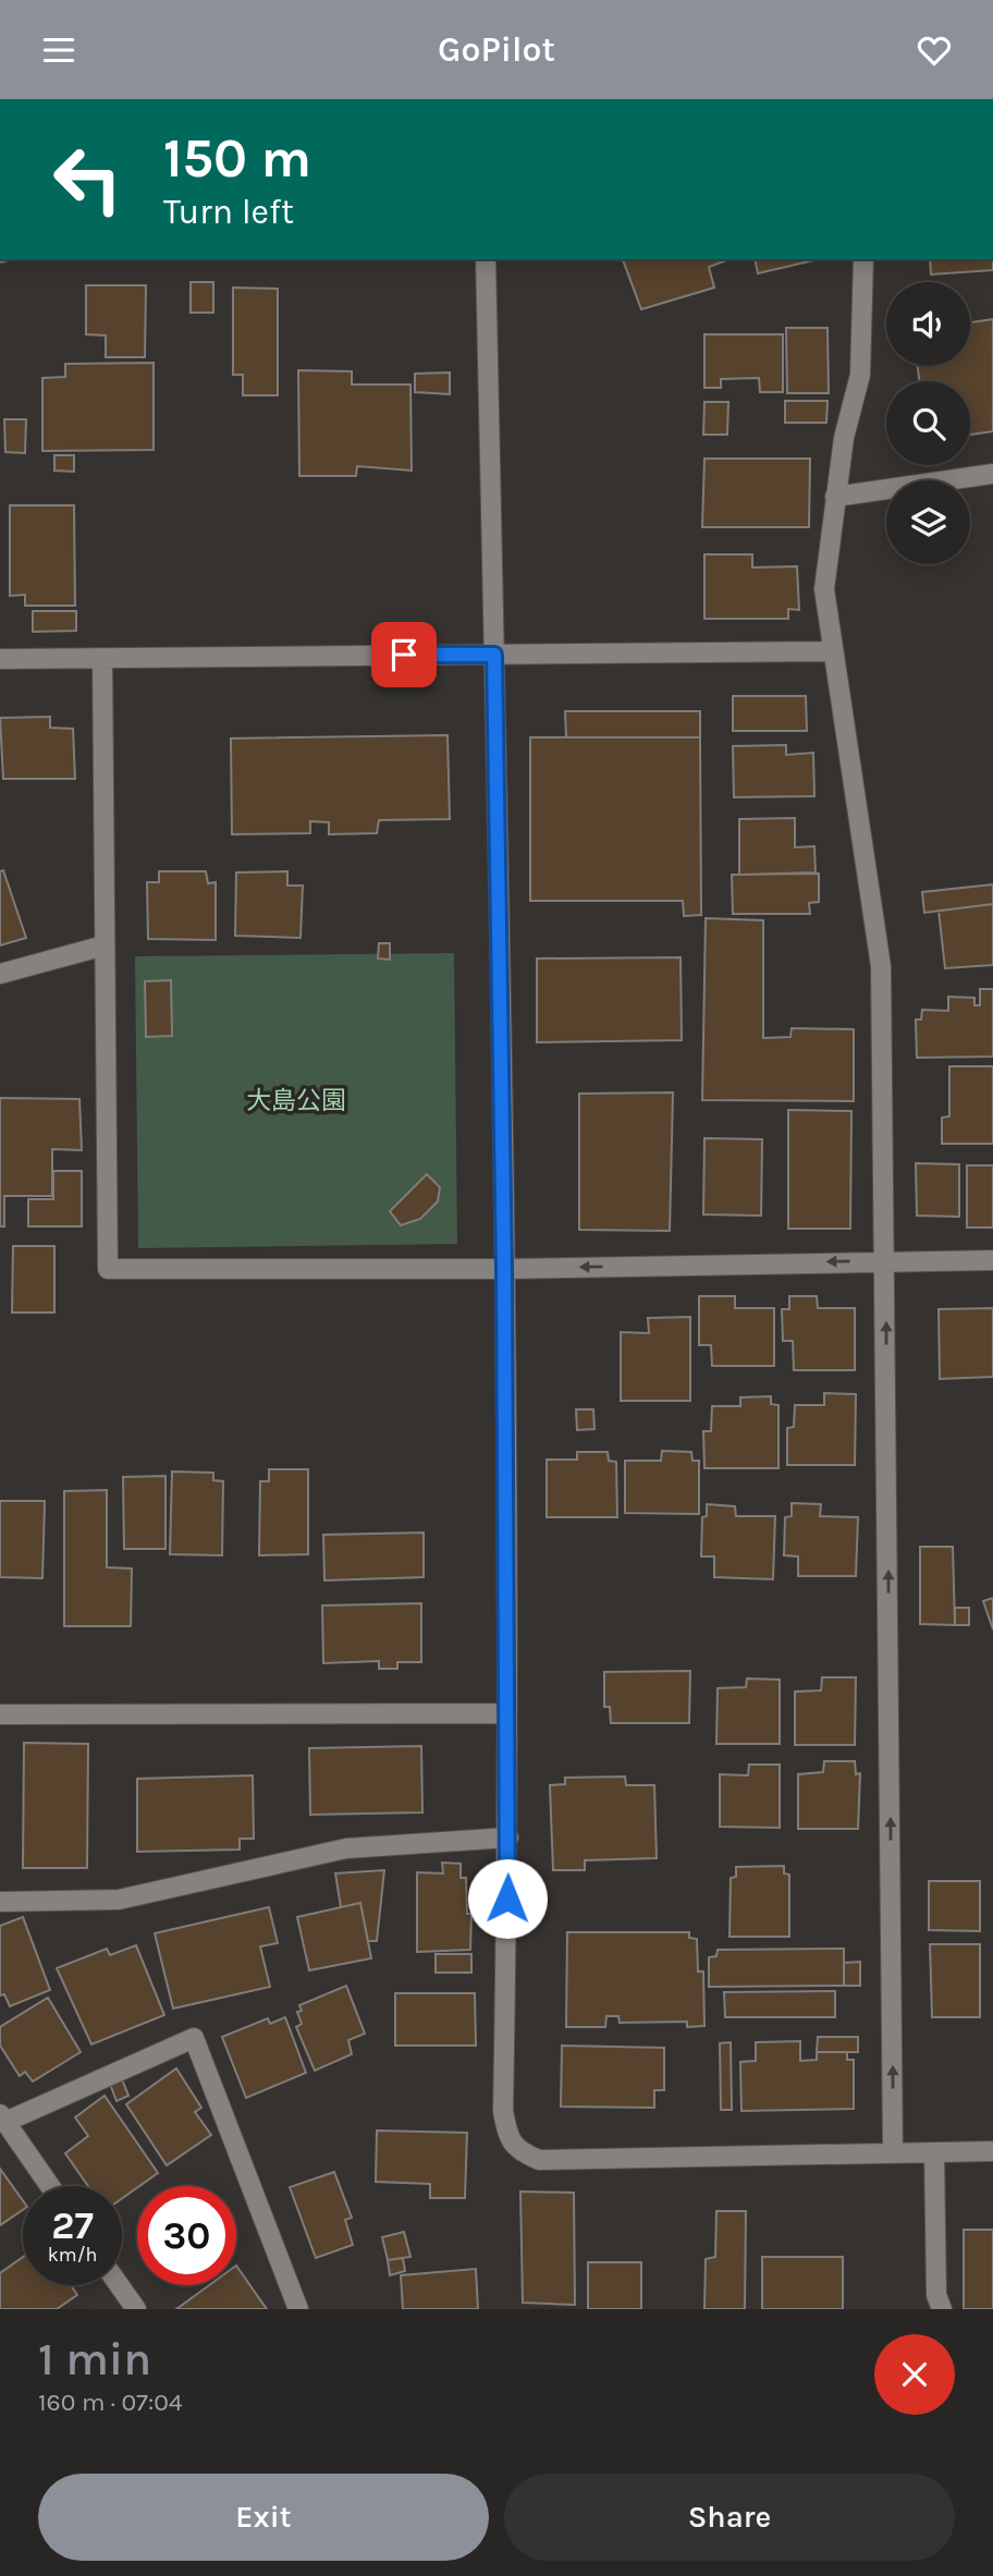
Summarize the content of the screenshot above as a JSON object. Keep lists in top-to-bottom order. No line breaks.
{"parks":["大島公園"],"page":{"header":"GoPilot","turn":["150 m","Turn left"],"speed":"27 km/h","limit":"30","heading":["1 min","160 m · 07:04"],"buttons":["Exit","Share"]}}
